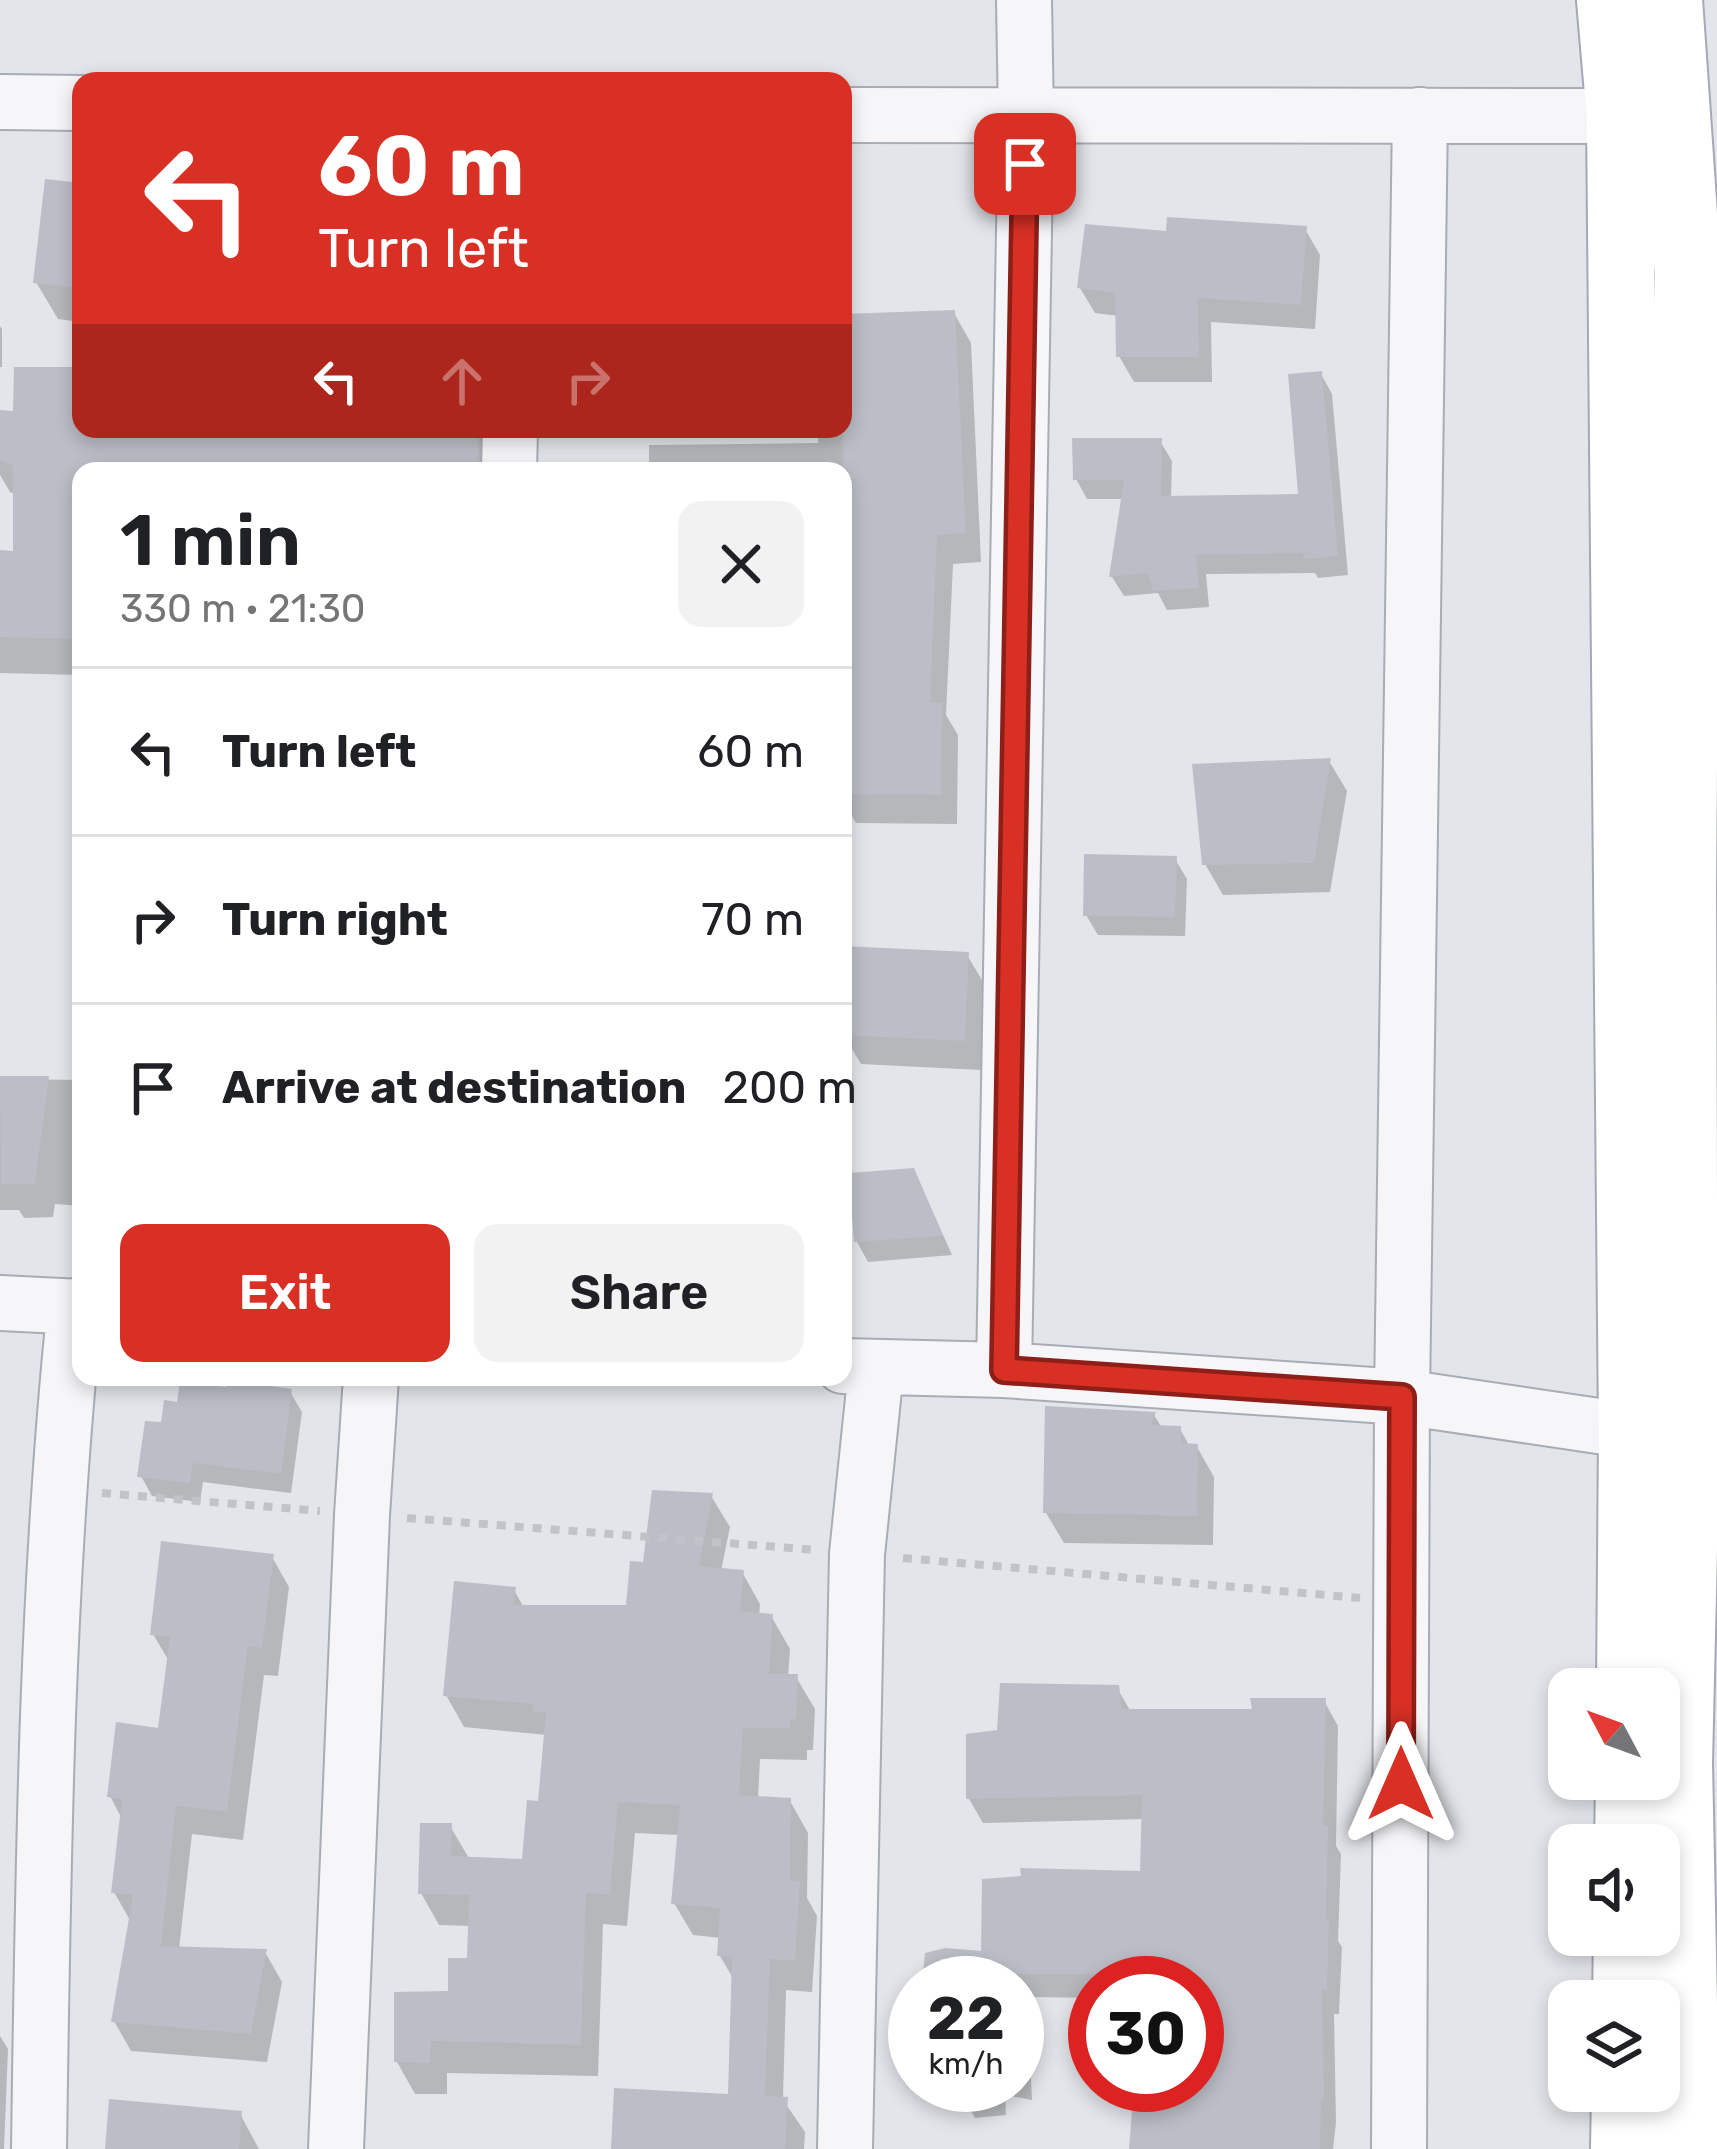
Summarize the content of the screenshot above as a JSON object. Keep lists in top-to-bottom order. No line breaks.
{"north":"top left","page":{"turn":["60 m","Turn left"],"heading":["1 min","330 m · 21:30"],"list":[{"name":"Turn left","value":"60 m"},{"name":"Turn right","value":"70 m"},{"name":"Arrive at destination","value":"200 m"}],"buttons":["Exit","Share"],"speed":"22 km/h","limit":"30"}}
